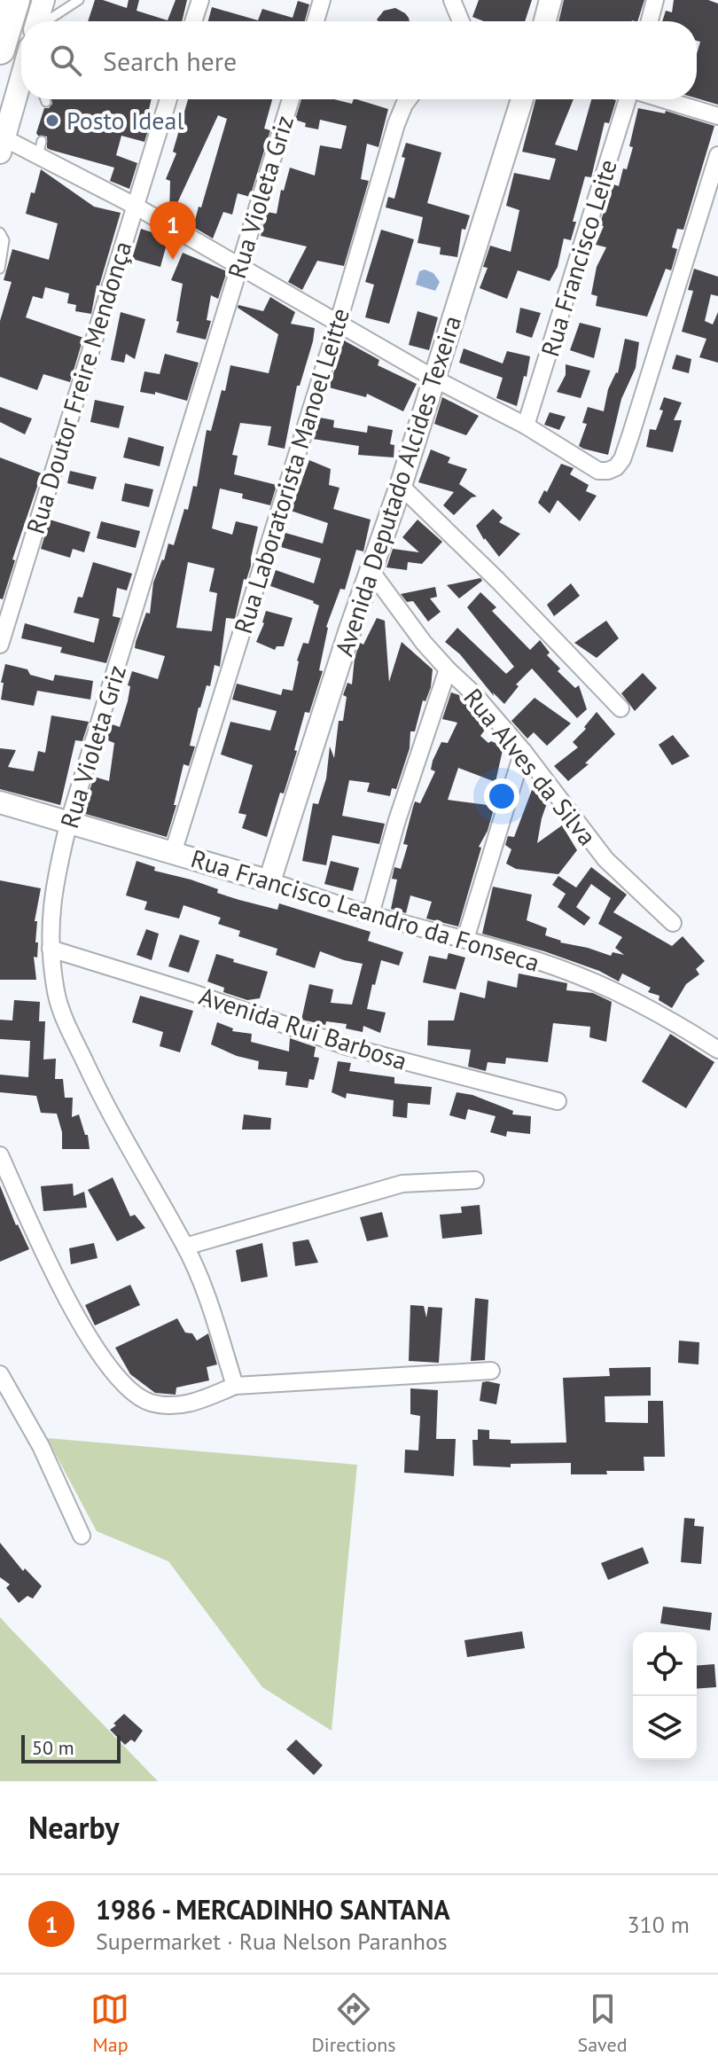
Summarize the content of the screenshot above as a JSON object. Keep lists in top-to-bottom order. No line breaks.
{"streets":{"main road":["Avenida Deputado Alcides Texeira","Rua Francisco Leandro da Fonseca"],"street":["Rua Violeta Griz","Rua Francisco Leite","Rua Doutor Freire Mendonça","Rua Laboratorista Manoel Leitte","Rua Alves da Silva","Avenida Rui Barbosa"]},"crossings":[["Rua Violeta Griz","Rua Francisco Leandro da Fonseca"],["Rua Violeta Griz","Avenida Rui Barbosa"],["Rua Laboratorista Manoel Leitte","Rua Francisco Leandro da Fonseca"],["Avenida Deputado Alcides Texeira","Rua Alves da Silva"],["Avenida Deputado Alcides Texeira","Rua Francisco Leandro da Fonseca"]],"places":["Posto Ideal"],"scale_bar":"50 m","page":{"search":"Search here","pins":"1","scale":"50 m","heading":"Nearby","list":[{"mark":"1","name":"1986 - MERCADINHO SANTANA","note":"Supermarket · Rua Nelson Paranhos","value":"310 m"}],"nav":["Map","Directions","Saved"]}}
